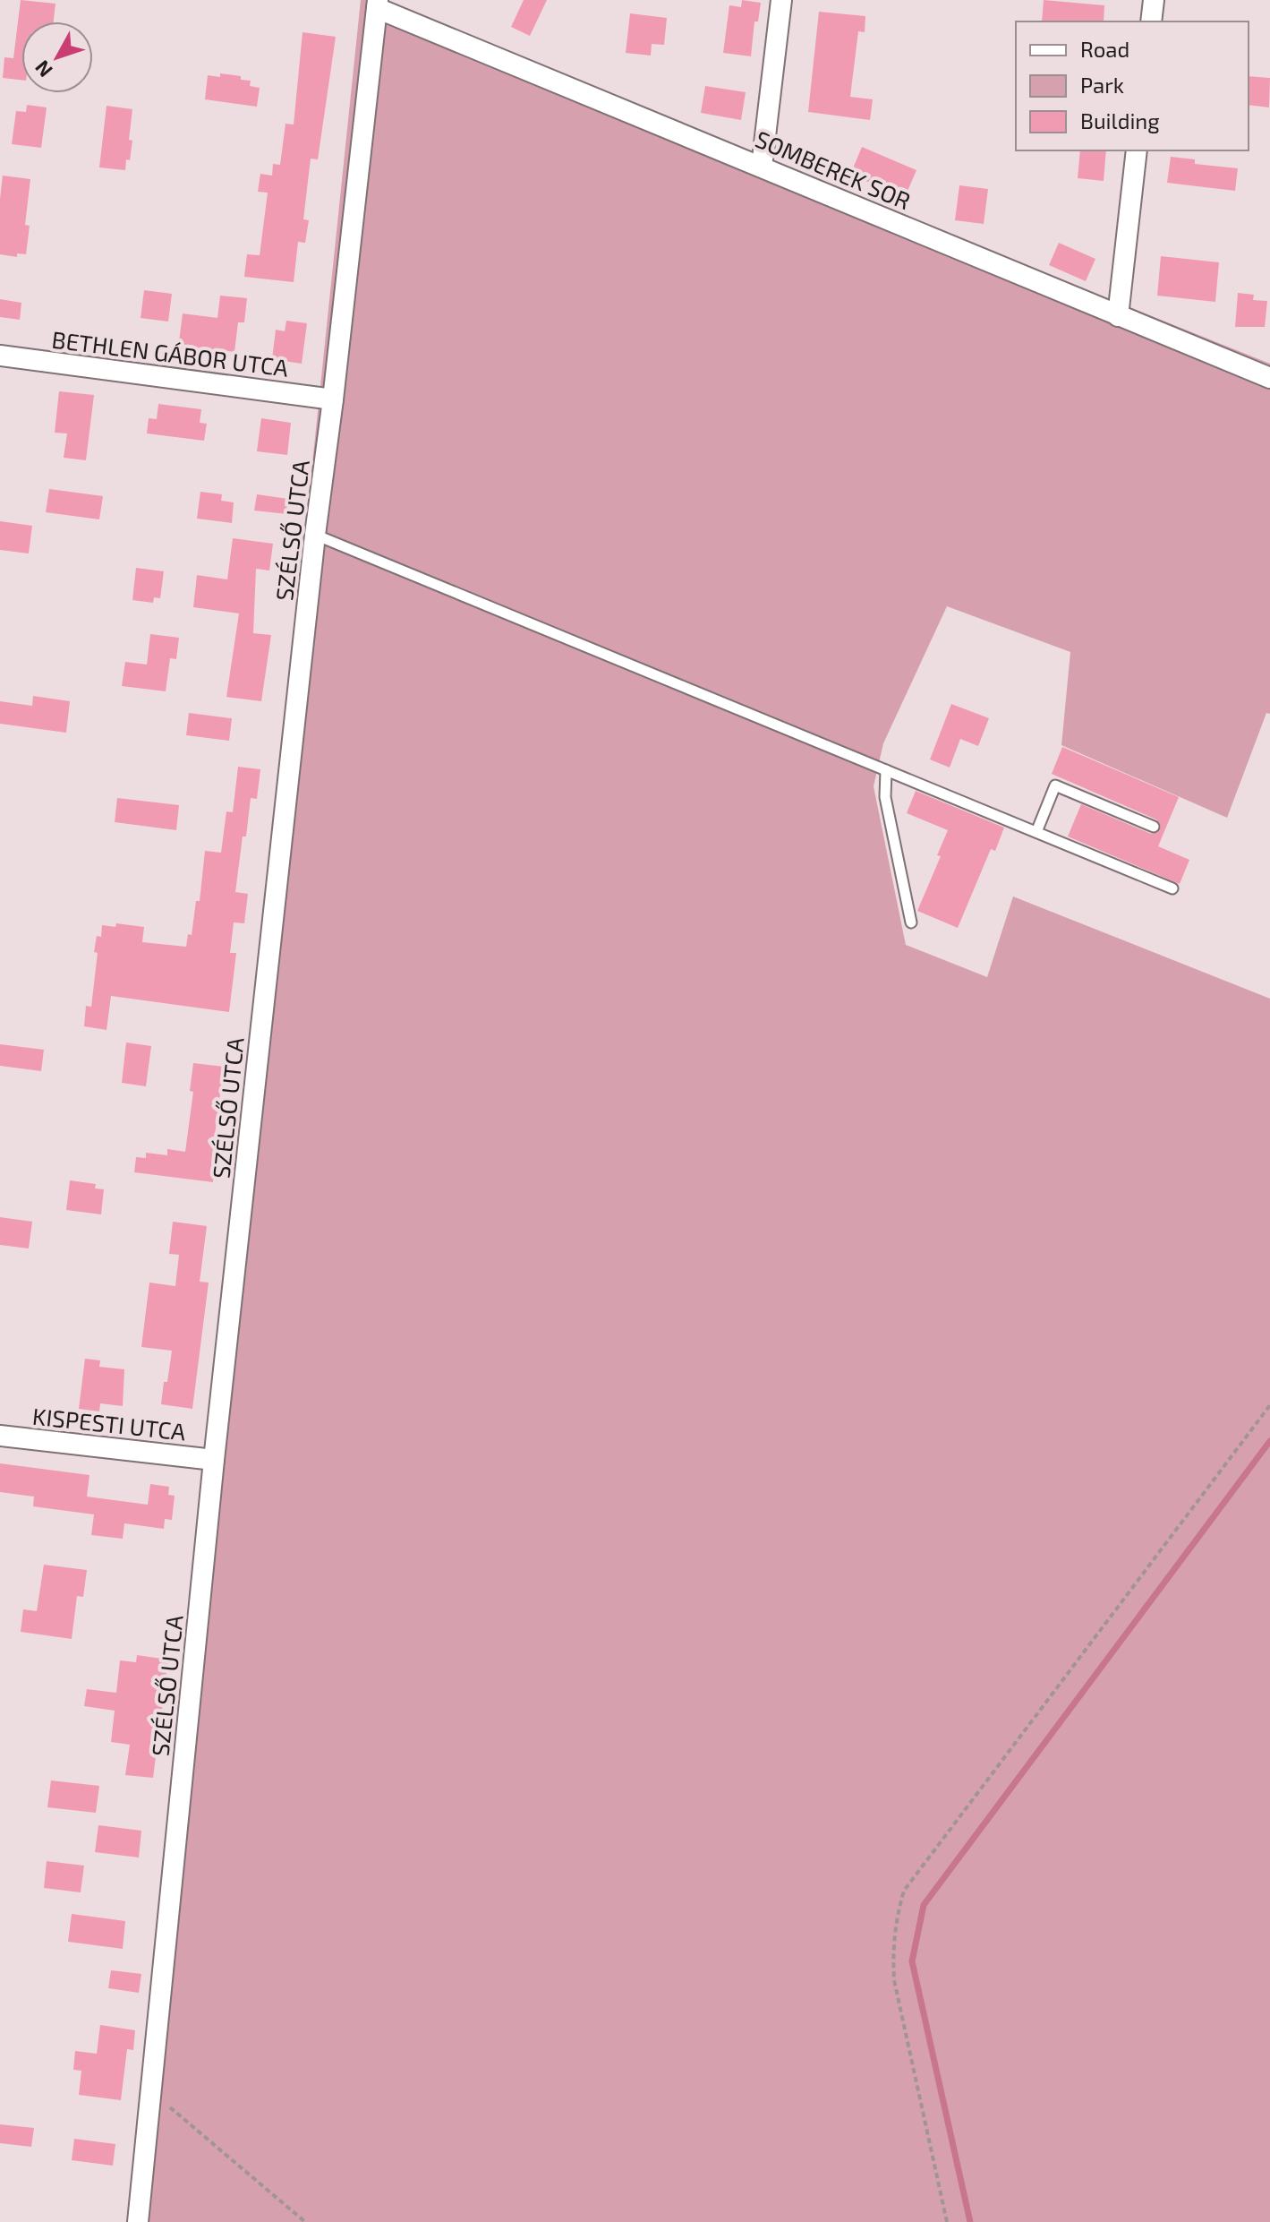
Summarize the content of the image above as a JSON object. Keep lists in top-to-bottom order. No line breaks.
{"streets":{"street":["SOMBEREK SOR","BETHLEN GÁBOR UTCA","SZÉLSŐ UTCA","KISPESTI UTCA"]},"crossings":[["SOMBEREK SOR","SZÉLSŐ UTCA"],["BETHLEN GÁBOR UTCA","SZÉLSŐ UTCA"],["SZÉLSŐ UTCA","KISPESTI UTCA"]],"legend":["Road","Park","Building"],"north":"bottom left"}
